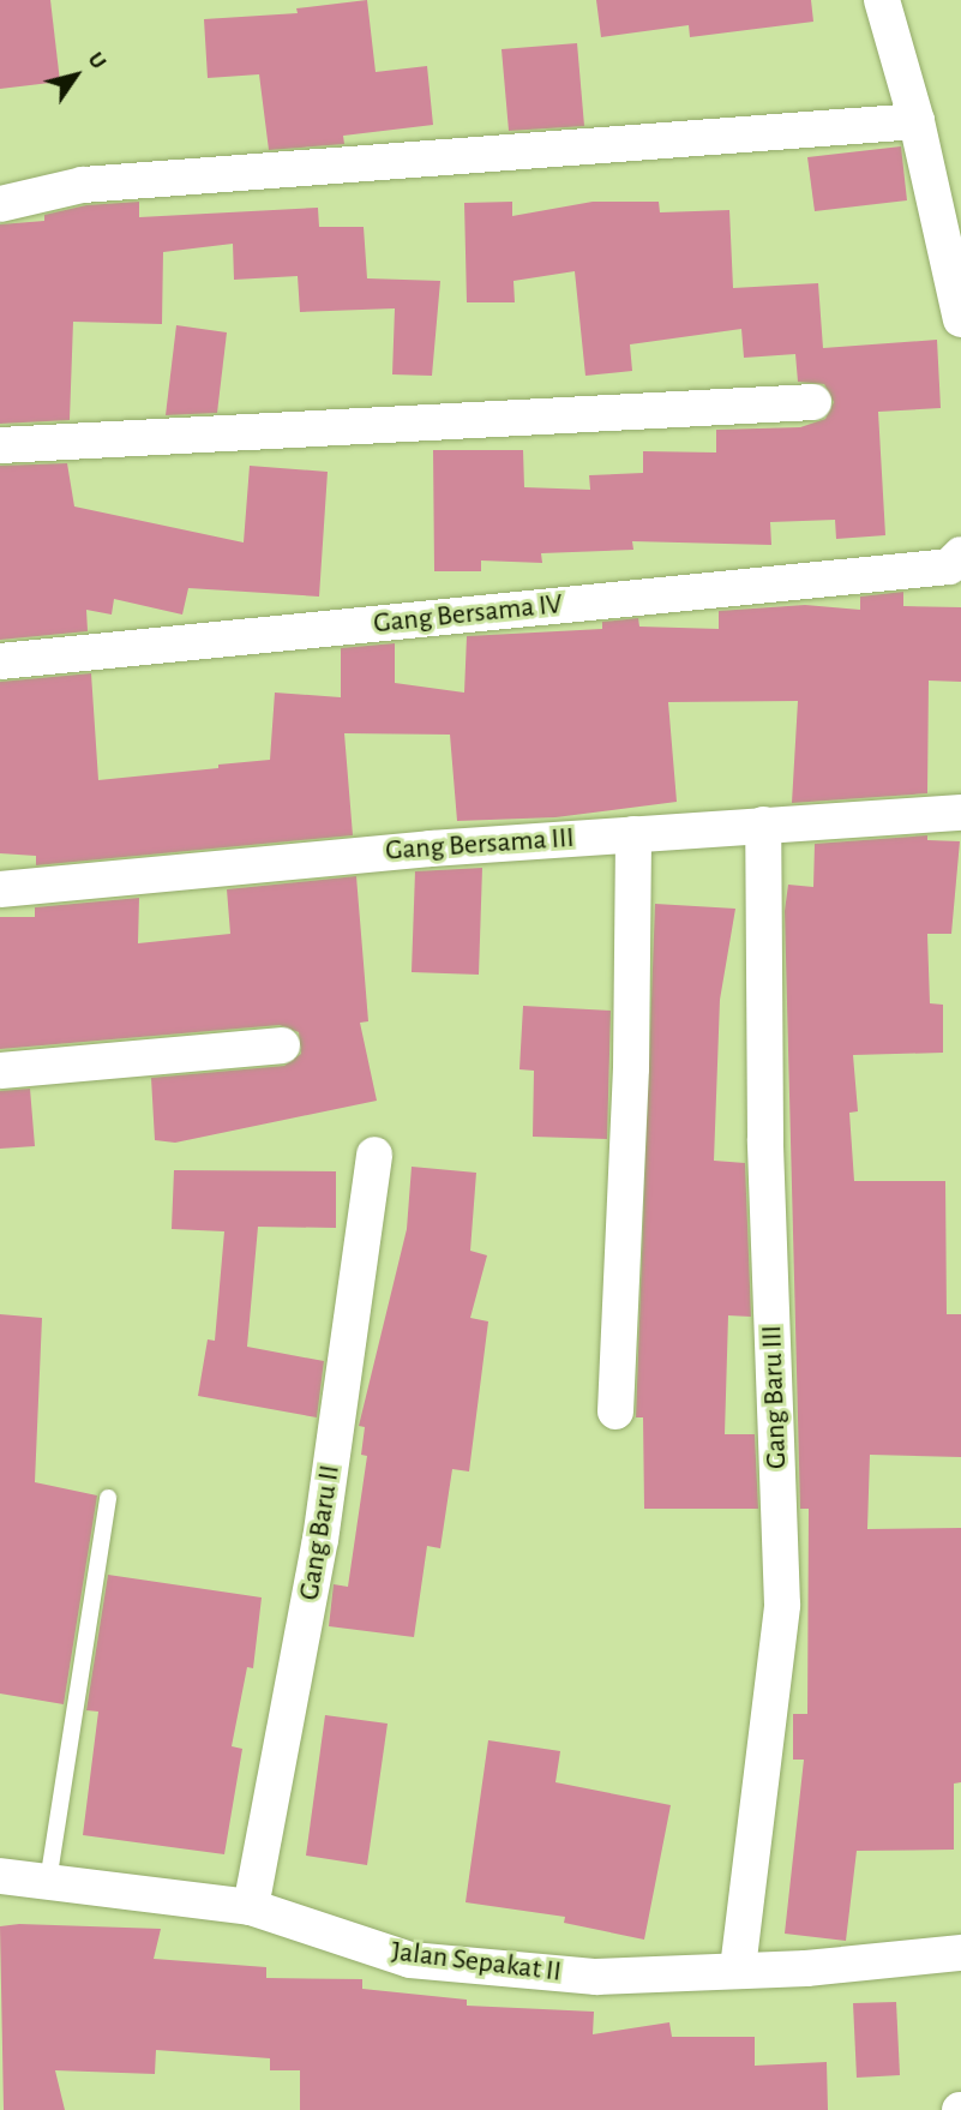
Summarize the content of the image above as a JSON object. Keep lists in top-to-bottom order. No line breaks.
{"streets":{"street":["Gang Bersama IV","Gang Bersama III","Gang Baru III","Gang Baru II","Jalan Sepakat II"]},"crossings":[["Gang Bersama III","Gang Baru III"],["Gang Baru III","Jalan Sepakat II"],["Gang Baru II","Jalan Sepakat II"]],"north":"top right"}
